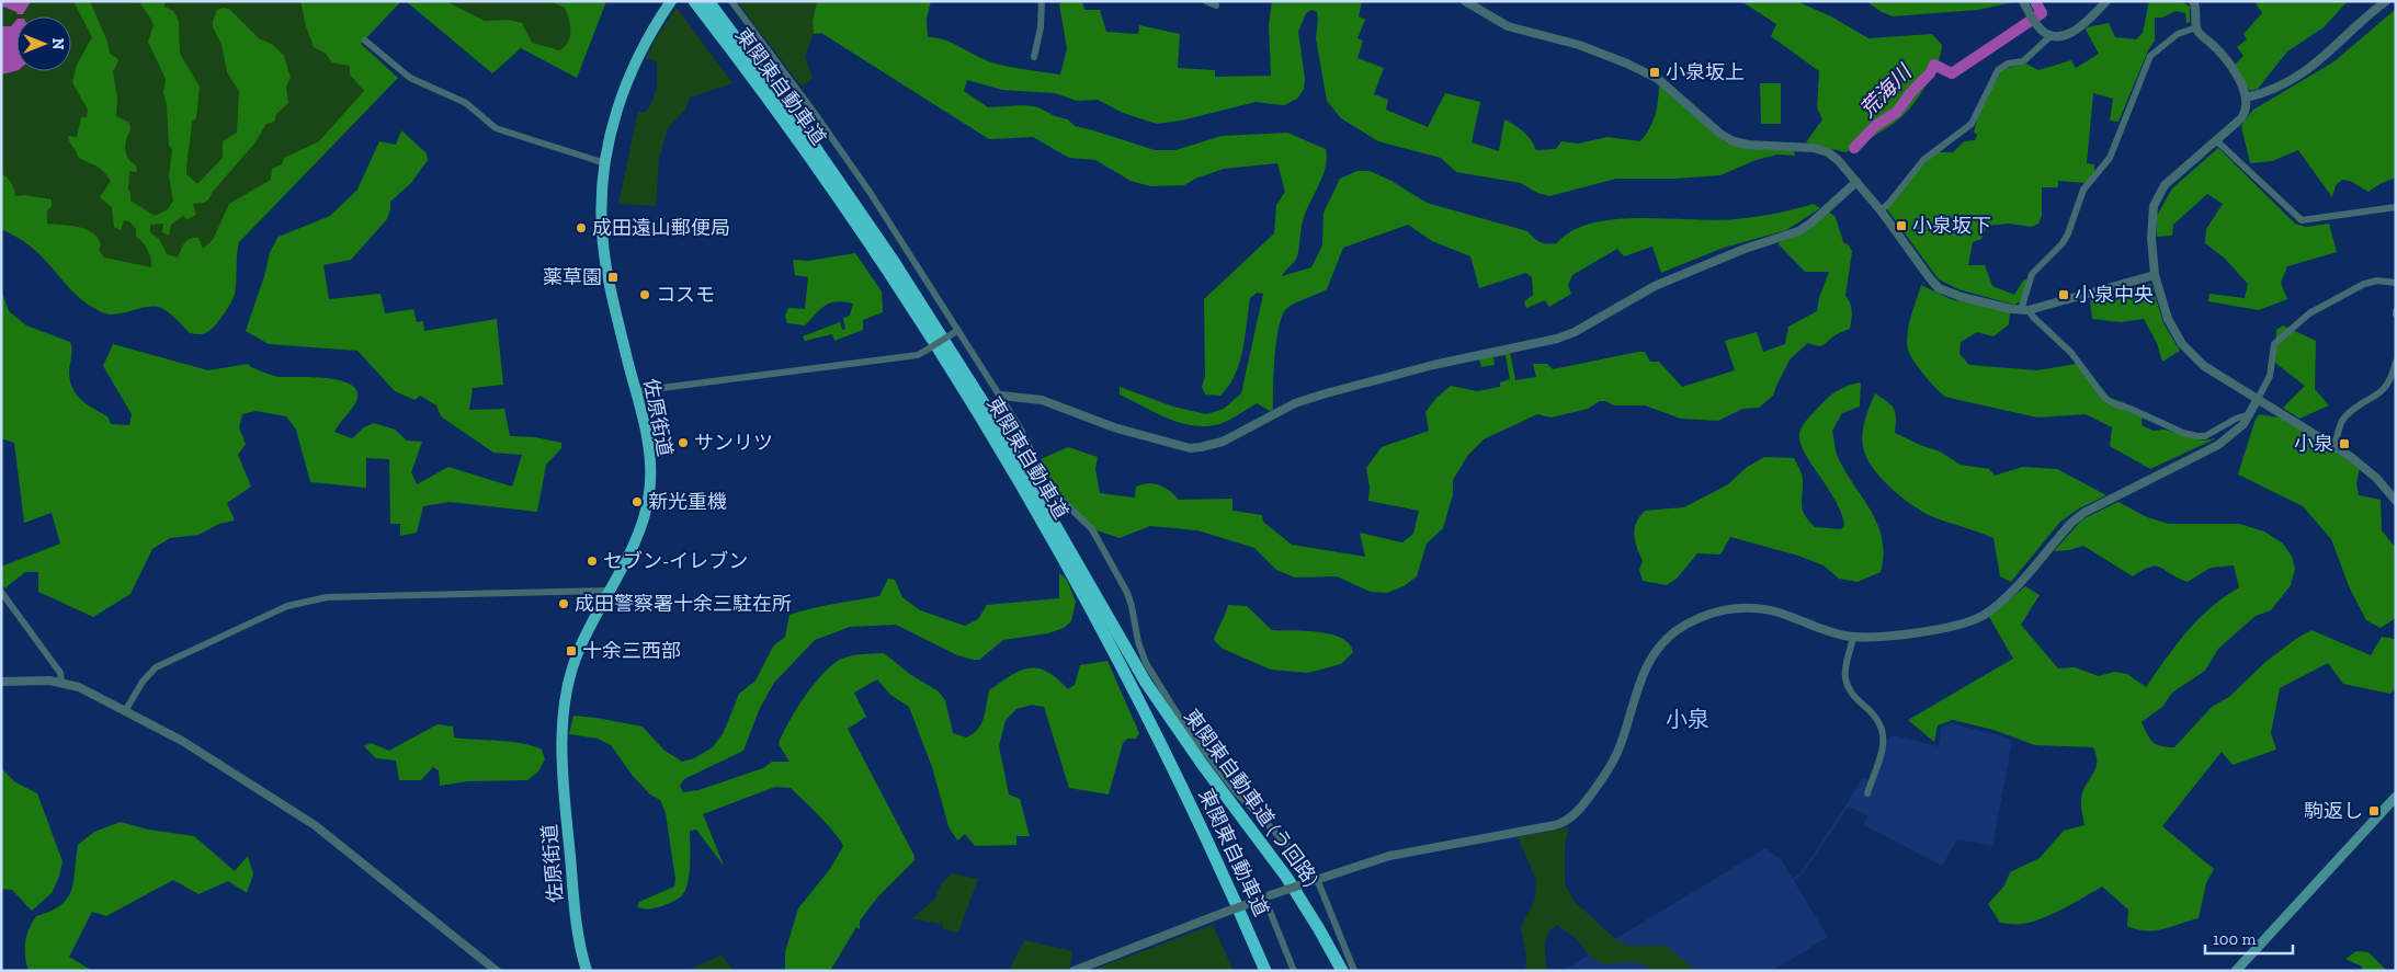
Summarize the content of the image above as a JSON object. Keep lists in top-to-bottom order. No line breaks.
{"streets":{"highway":["東関東自動車道","佐原街道","東関東自動車道 (う回路)"]},"crossings":[["東関東自動車道","東関東自動車道 (う回路)"]],"districts":["小泉"],"water":["荒海川"],"places":{"transit":["小泉坂上","小泉坂下","薬草園","小泉中央","小泉","十余三西部","駒返し"],"other":["成田遠山郵便局","コスモ","サンリツ","新光重機","セブン-イレブン","成田警察署十余三駐在所"]},"scale_bar":"100 m","north":"right"}
